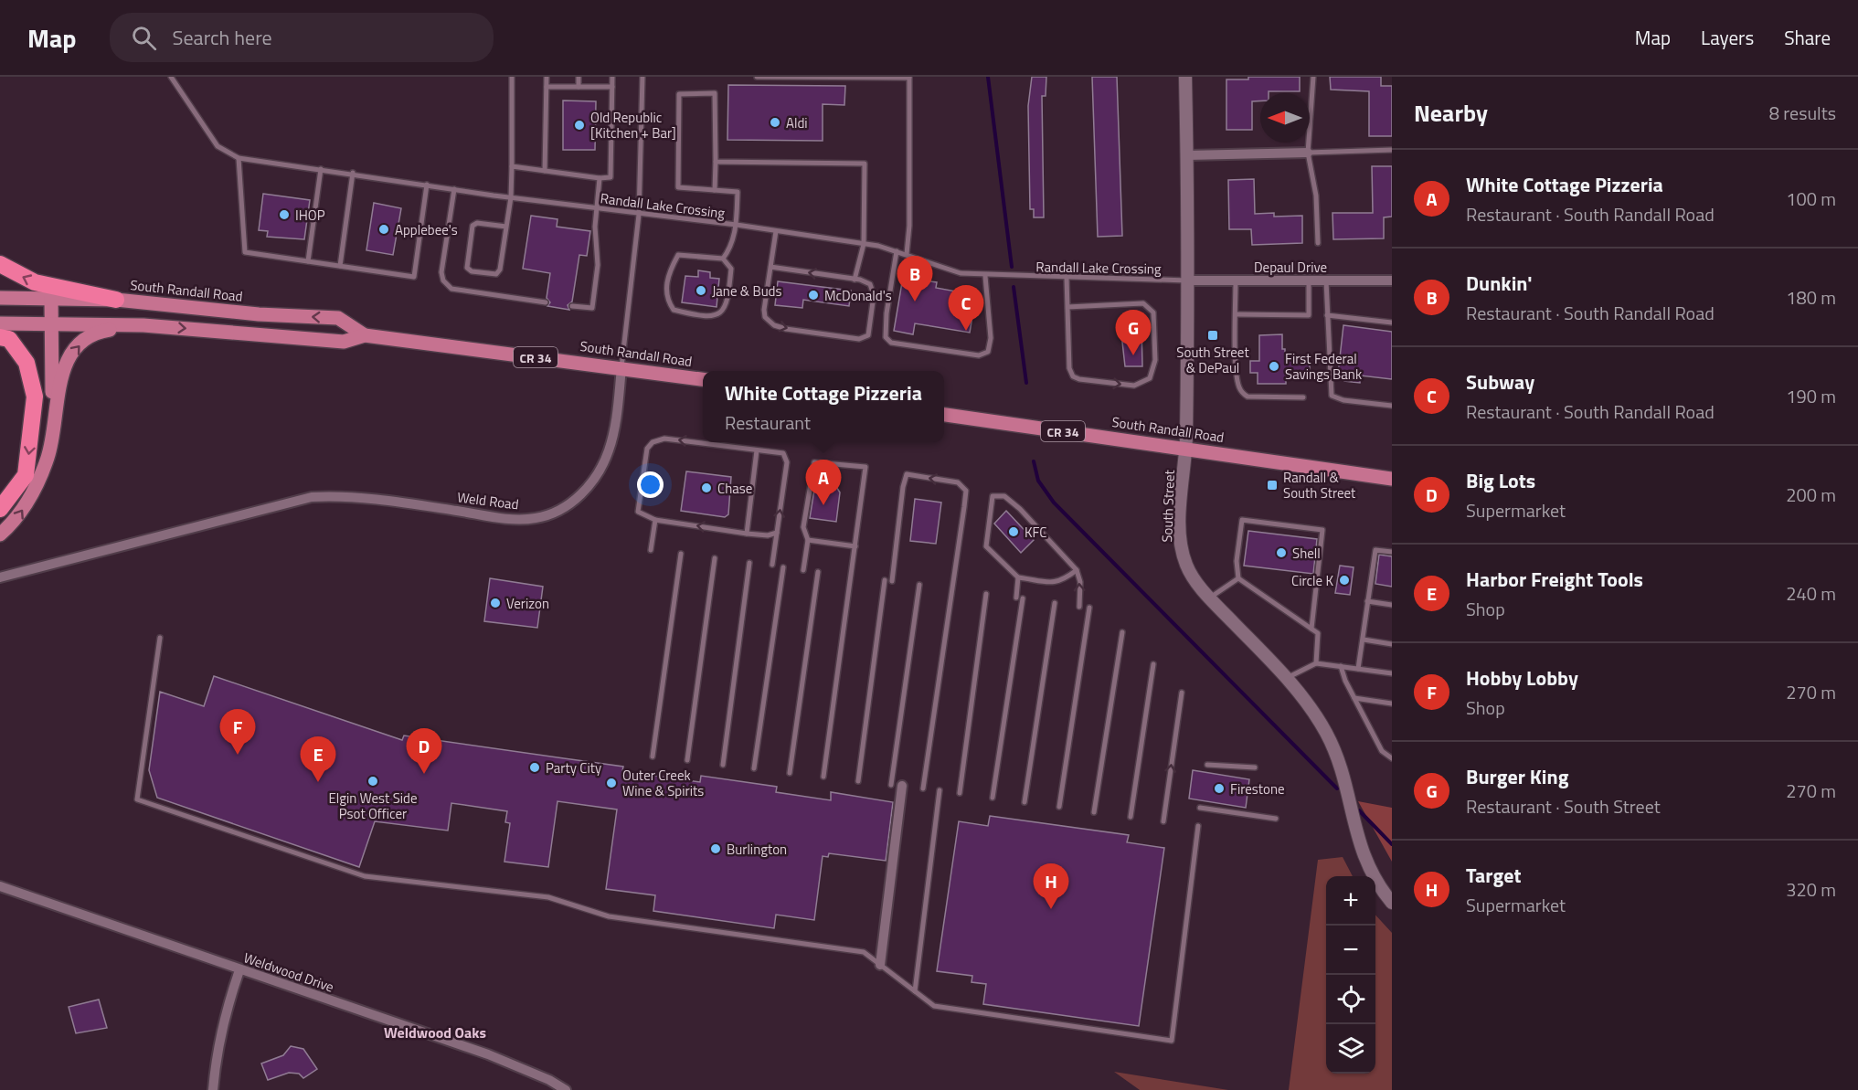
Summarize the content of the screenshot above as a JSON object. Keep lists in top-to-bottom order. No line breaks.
{"streets":{"main road":["South Randall Road","CR 34"],"street":["Depaul Drive","Weld Road","South Street","Weldwood Drive"],"lane":["Randall Lake Crossing"]},"crossings":[["Randall Lake Crossing","Depaul Drive"],["Randall Lake Crossing","Weld Road"],["Randall Lake Crossing","South Street"],["Depaul Drive","South Street"],["South Randall Road","Weld Road"],["South Randall Road","South Street"]],"districts":["Weldwood Oaks"],"places":{"other":["Aldi","Old Republic [Kitchen + Bar]","IHOP","Applebee's","Jane & Buds","McDonald's","First Federal Savings Bank","Chase","KFC","Shell","Circle K","Verizon","Party City","Elgin West Side Psot Officer","Outer Creek Wine & Spirits","Firestone","Burlington"],"transit":["South Street & DePaul","Randall & South Street"]},"north":"left","page":{"header":"Map","search":"Search here","nav":["Map","Layers","Share"],"heading":["Nearby","8 results"],"list":[{"mark":"A","name":"White Cottage Pizzeria","note":"Restaurant · South Randall Road","value":"100 m"},{"mark":"B","name":"Dunkin'","note":"Restaurant · South Randall Road","value":"180 m"},{"mark":"C","name":"Subway","note":"Restaurant · South Randall Road","value":"190 m"},{"mark":"D","name":"Big Lots","note":"Supermarket","value":"200 m"},{"mark":"E","name":"Harbor Freight Tools","note":"Shop","value":"240 m"},{"mark":"F","name":"Hobby Lobby","note":"Shop","value":"270 m"},{"mark":"G","name":"Burger King","note":"Restaurant · South Street","value":"270 m"},{"mark":"H","name":"Target","note":"Supermarket","value":"320 m"}],"pins":["B","C","G","A","F","D","E","H"],"popup":["White Cottage Pizzeria","Restaurant"],"map_buttons":["+","−"]}}
